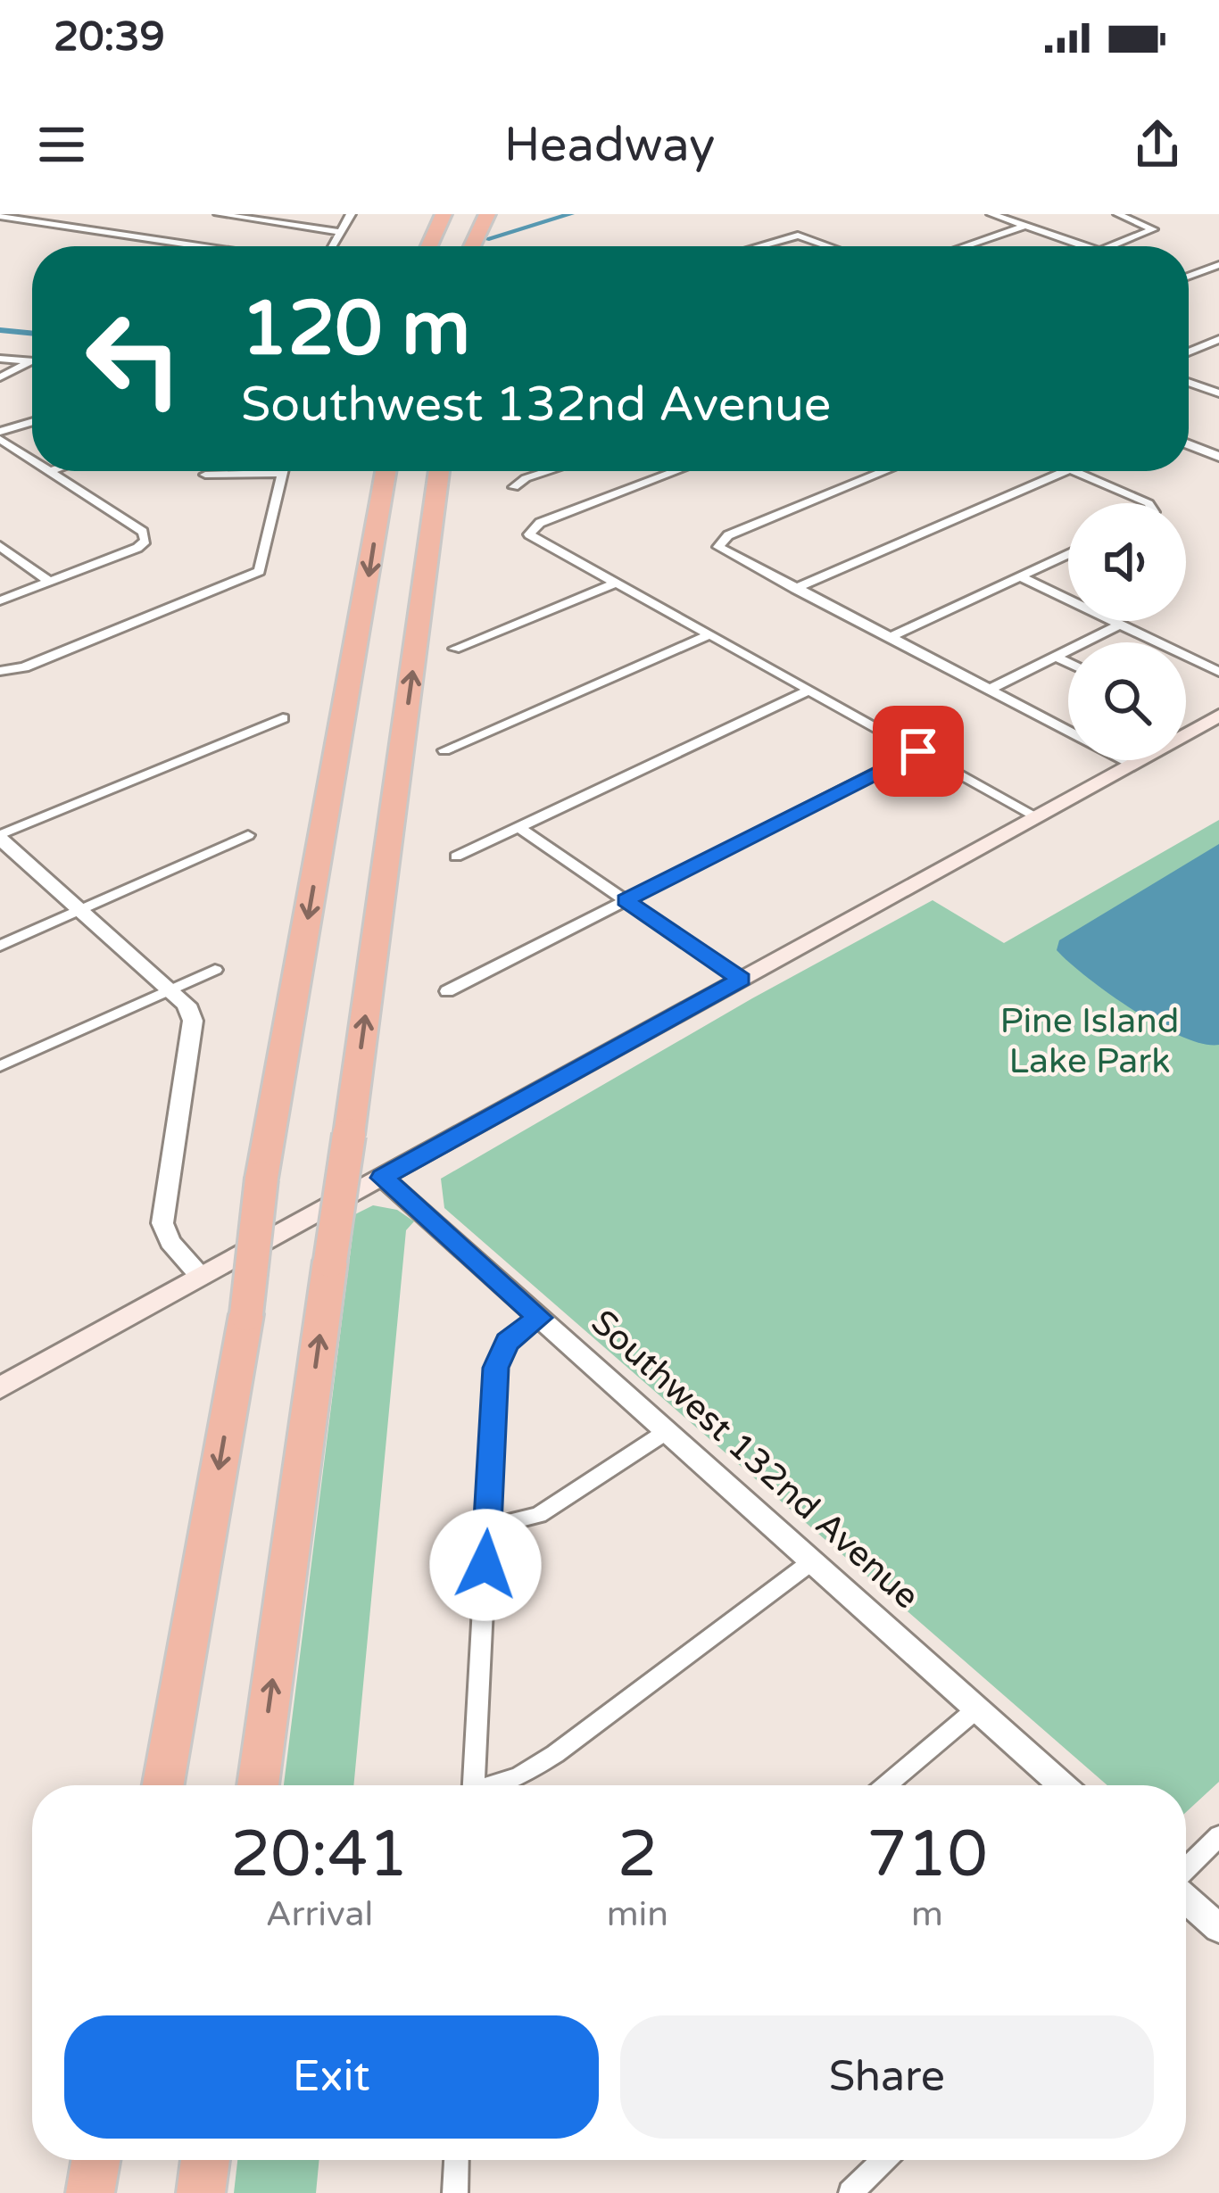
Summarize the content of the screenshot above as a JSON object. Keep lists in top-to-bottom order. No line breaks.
{"streets":{"street":["Southwest 132nd Avenue"]},"parks":["Pine Island Lake Park"],"page":{"status":"20:39","header":"Headway","turn":["120 m","Southwest 132nd Avenue"],"eta":["20:41","Arrival","2","min","710","m"],"buttons":["Exit","Share"]}}
